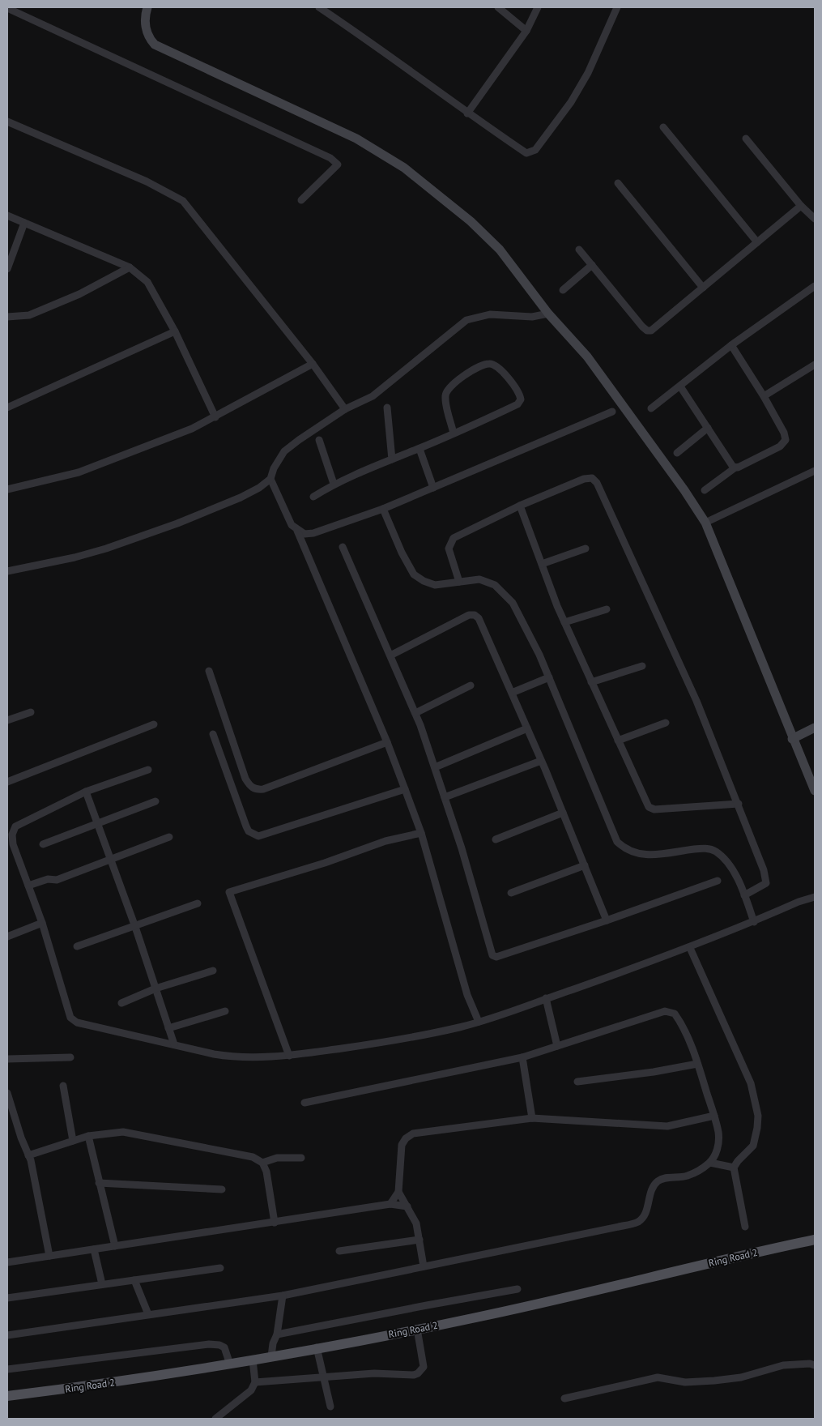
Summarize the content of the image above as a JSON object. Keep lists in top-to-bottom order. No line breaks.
{"streets":{"main road":["Ring Road 2"]}}
